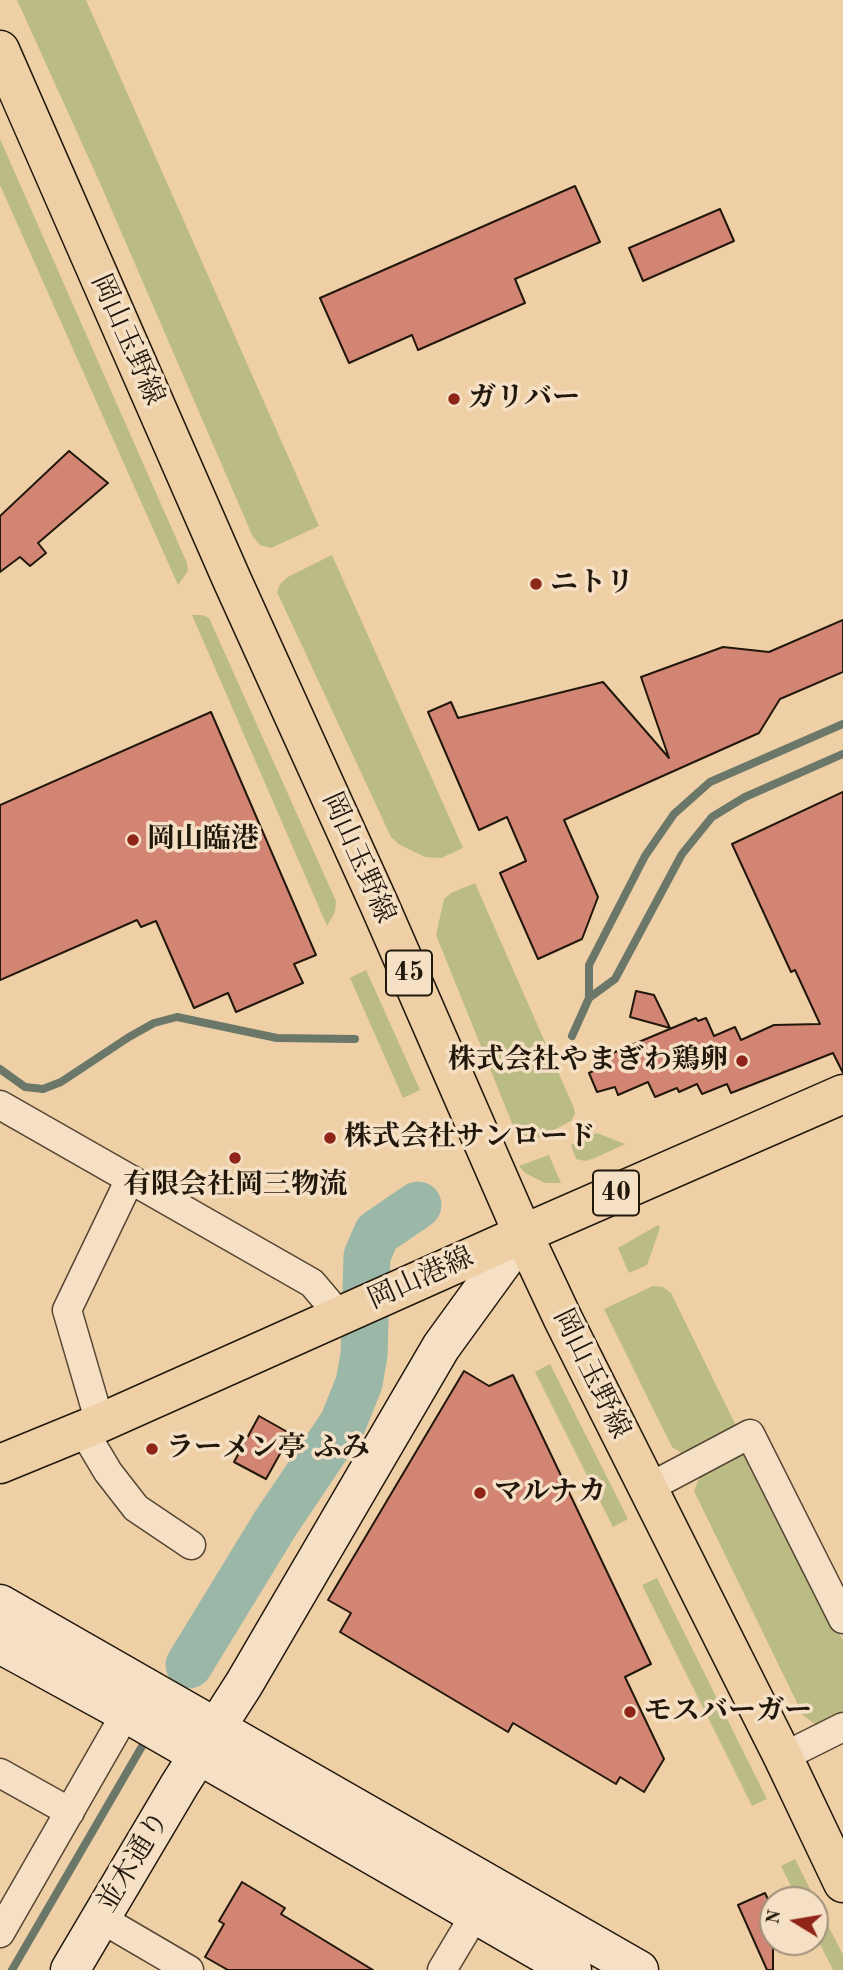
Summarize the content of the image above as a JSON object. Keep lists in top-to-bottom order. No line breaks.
{"streets":{"main road":["岡山玉野線","45","40","岡山港線"],"street":["並木通り"]},"crossings":[["岡山玉野線","岡山港線"],["岡山玉野線","並木通り"],["40","岡山港線"],["岡山港線","並木通り"]],"places":["ガリバー","ニトリ","岡山臨港","株式会社やまぎわ鶏卵","株式会社サンロード","有限会社岡三物流","ラーメン亭 ふみ","マルナカ","モスバーガー"],"north":"left"}
